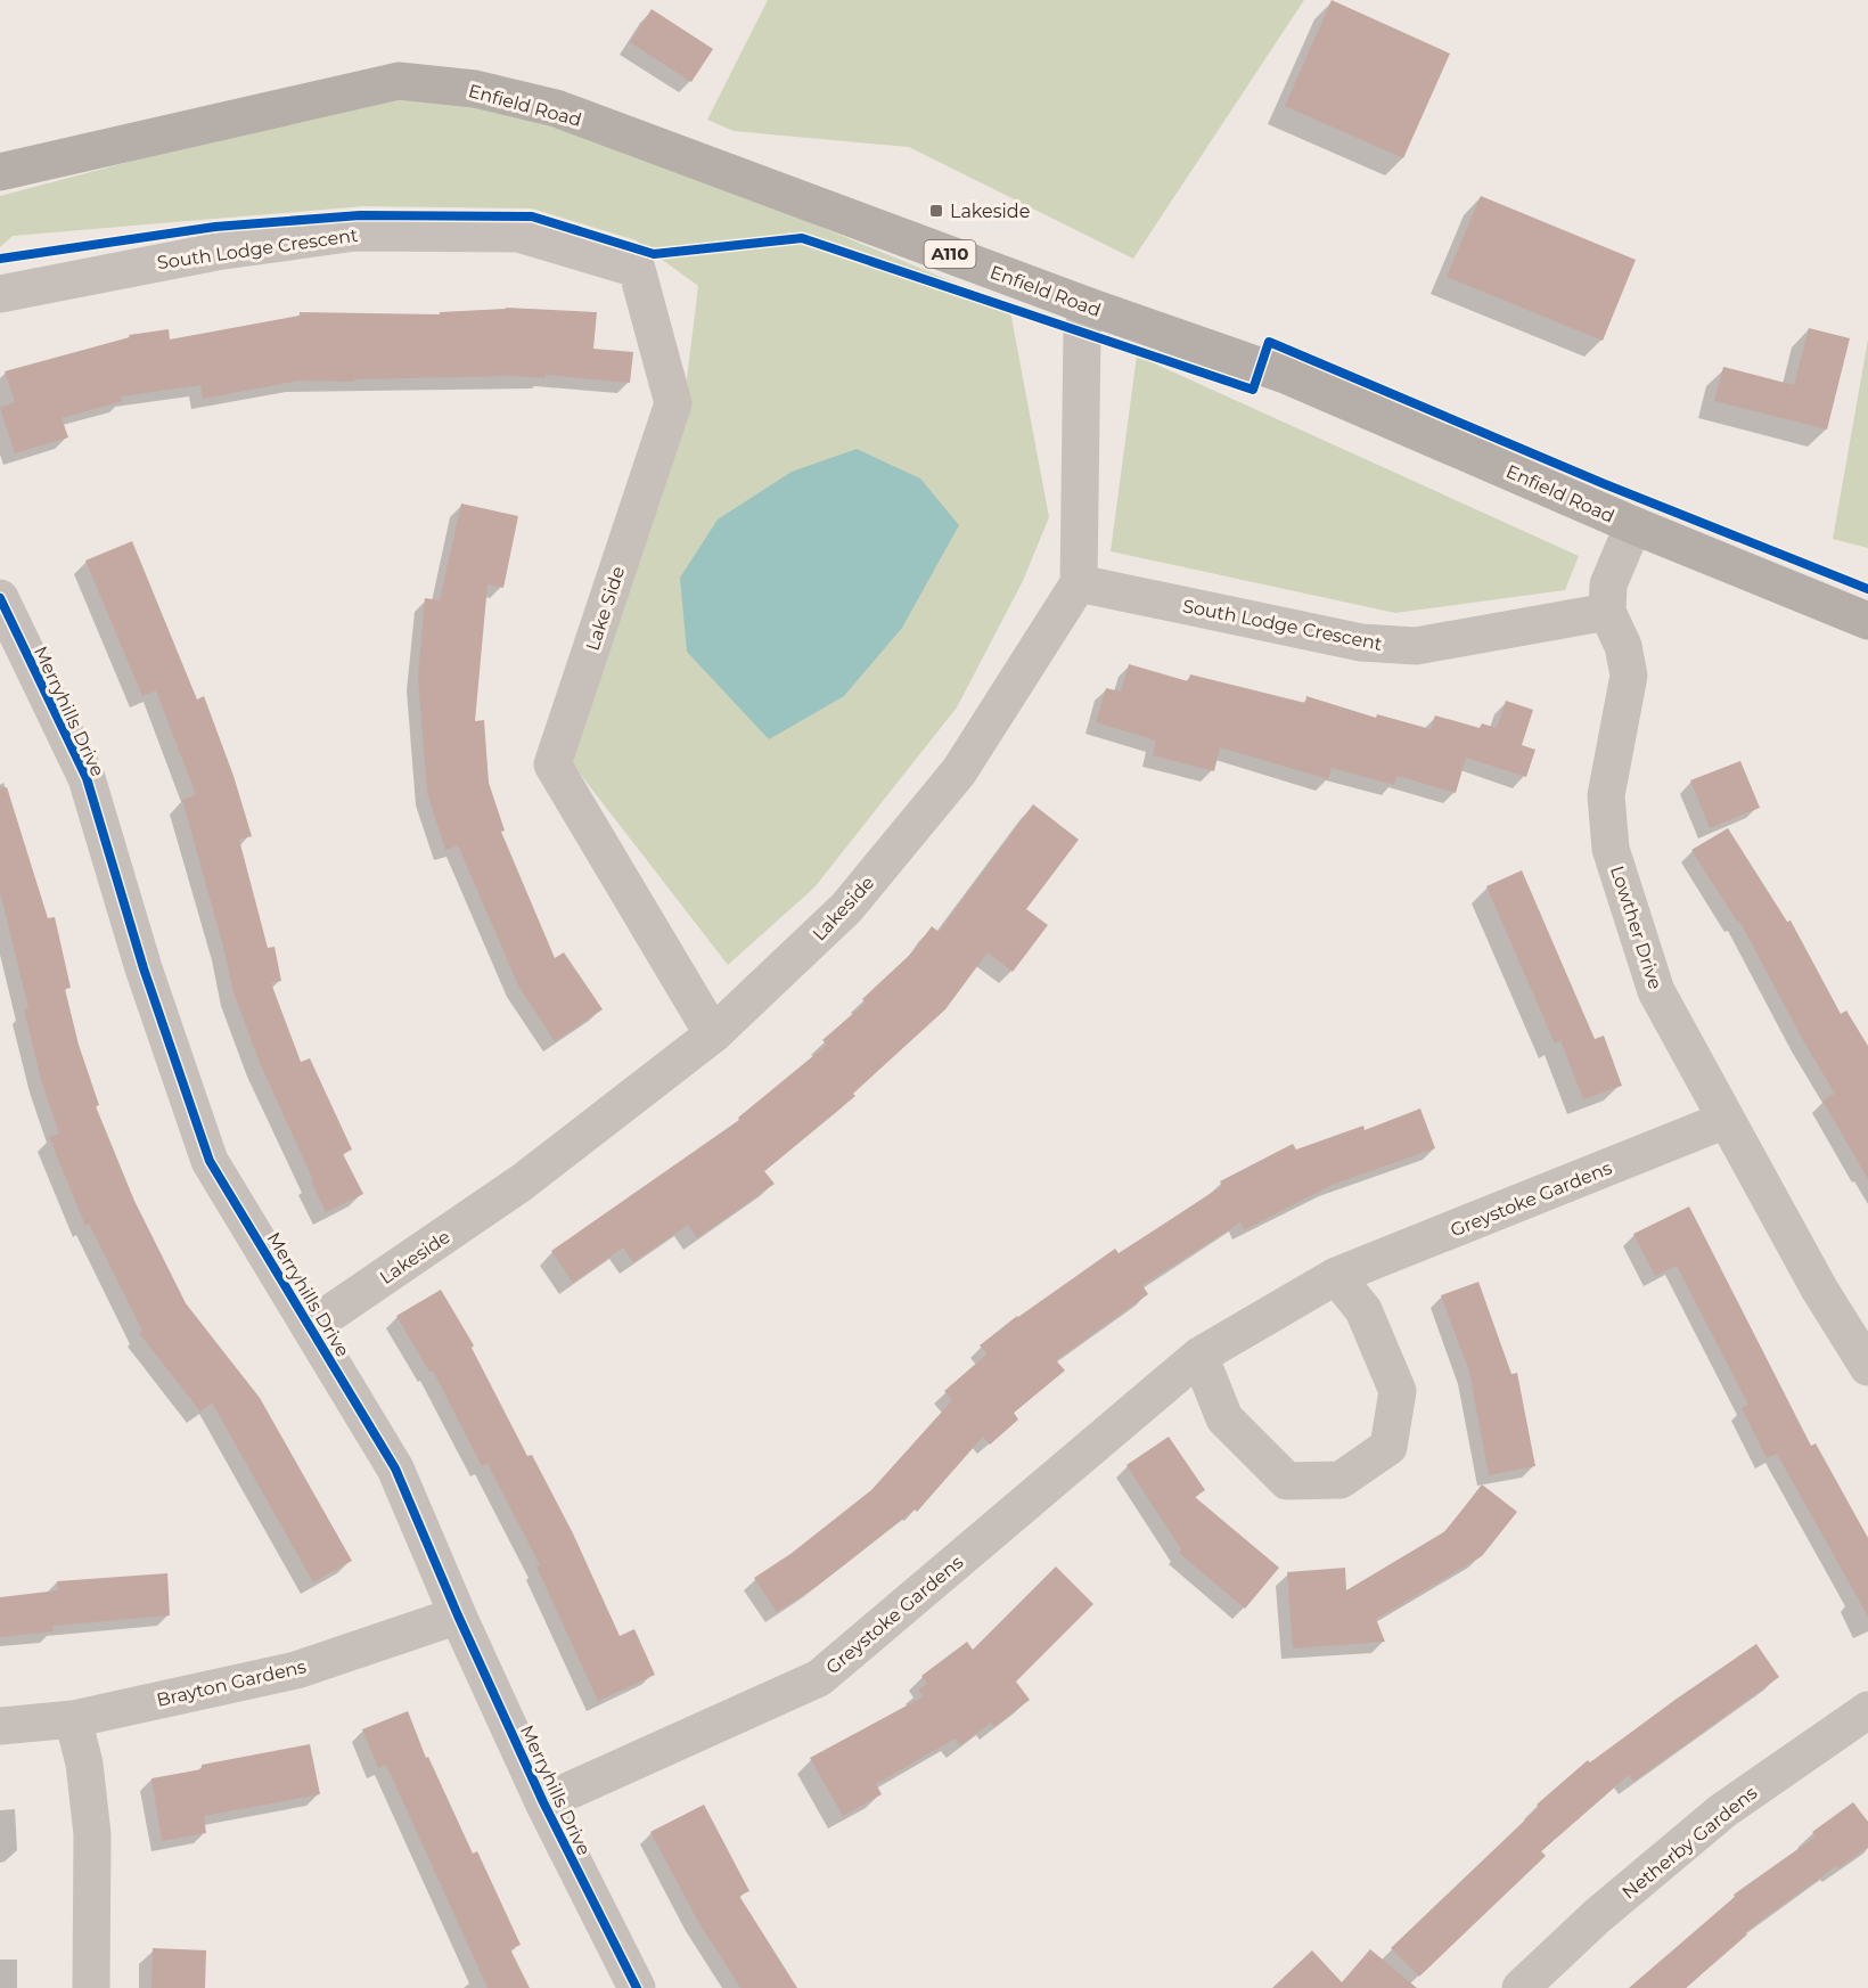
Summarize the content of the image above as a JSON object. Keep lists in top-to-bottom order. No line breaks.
{"streets":{"main road":["Enfield Road","A110"],"street":["South Lodge Crescent","Lake Side","Merryhills Drive","Lakeside","Lowther Drive","Greystoke Gardens","Brayton Gardens","Netherby Gardens"]},"crossings":[["Enfield Road","Lowther Drive"],["South Lodge Crescent","Lake Side"],["South Lodge Crescent","Lakeside"],["South Lodge Crescent","Lowther Drive"],["Lake Side","Lakeside"],["Merryhills Drive","Lakeside"],["Merryhills Drive","Greystoke Gardens"],["Merryhills Drive","Brayton Gardens"],["Lowther Drive","Greystoke Gardens"]],"places":{"transit":["Lakeside"]}}
